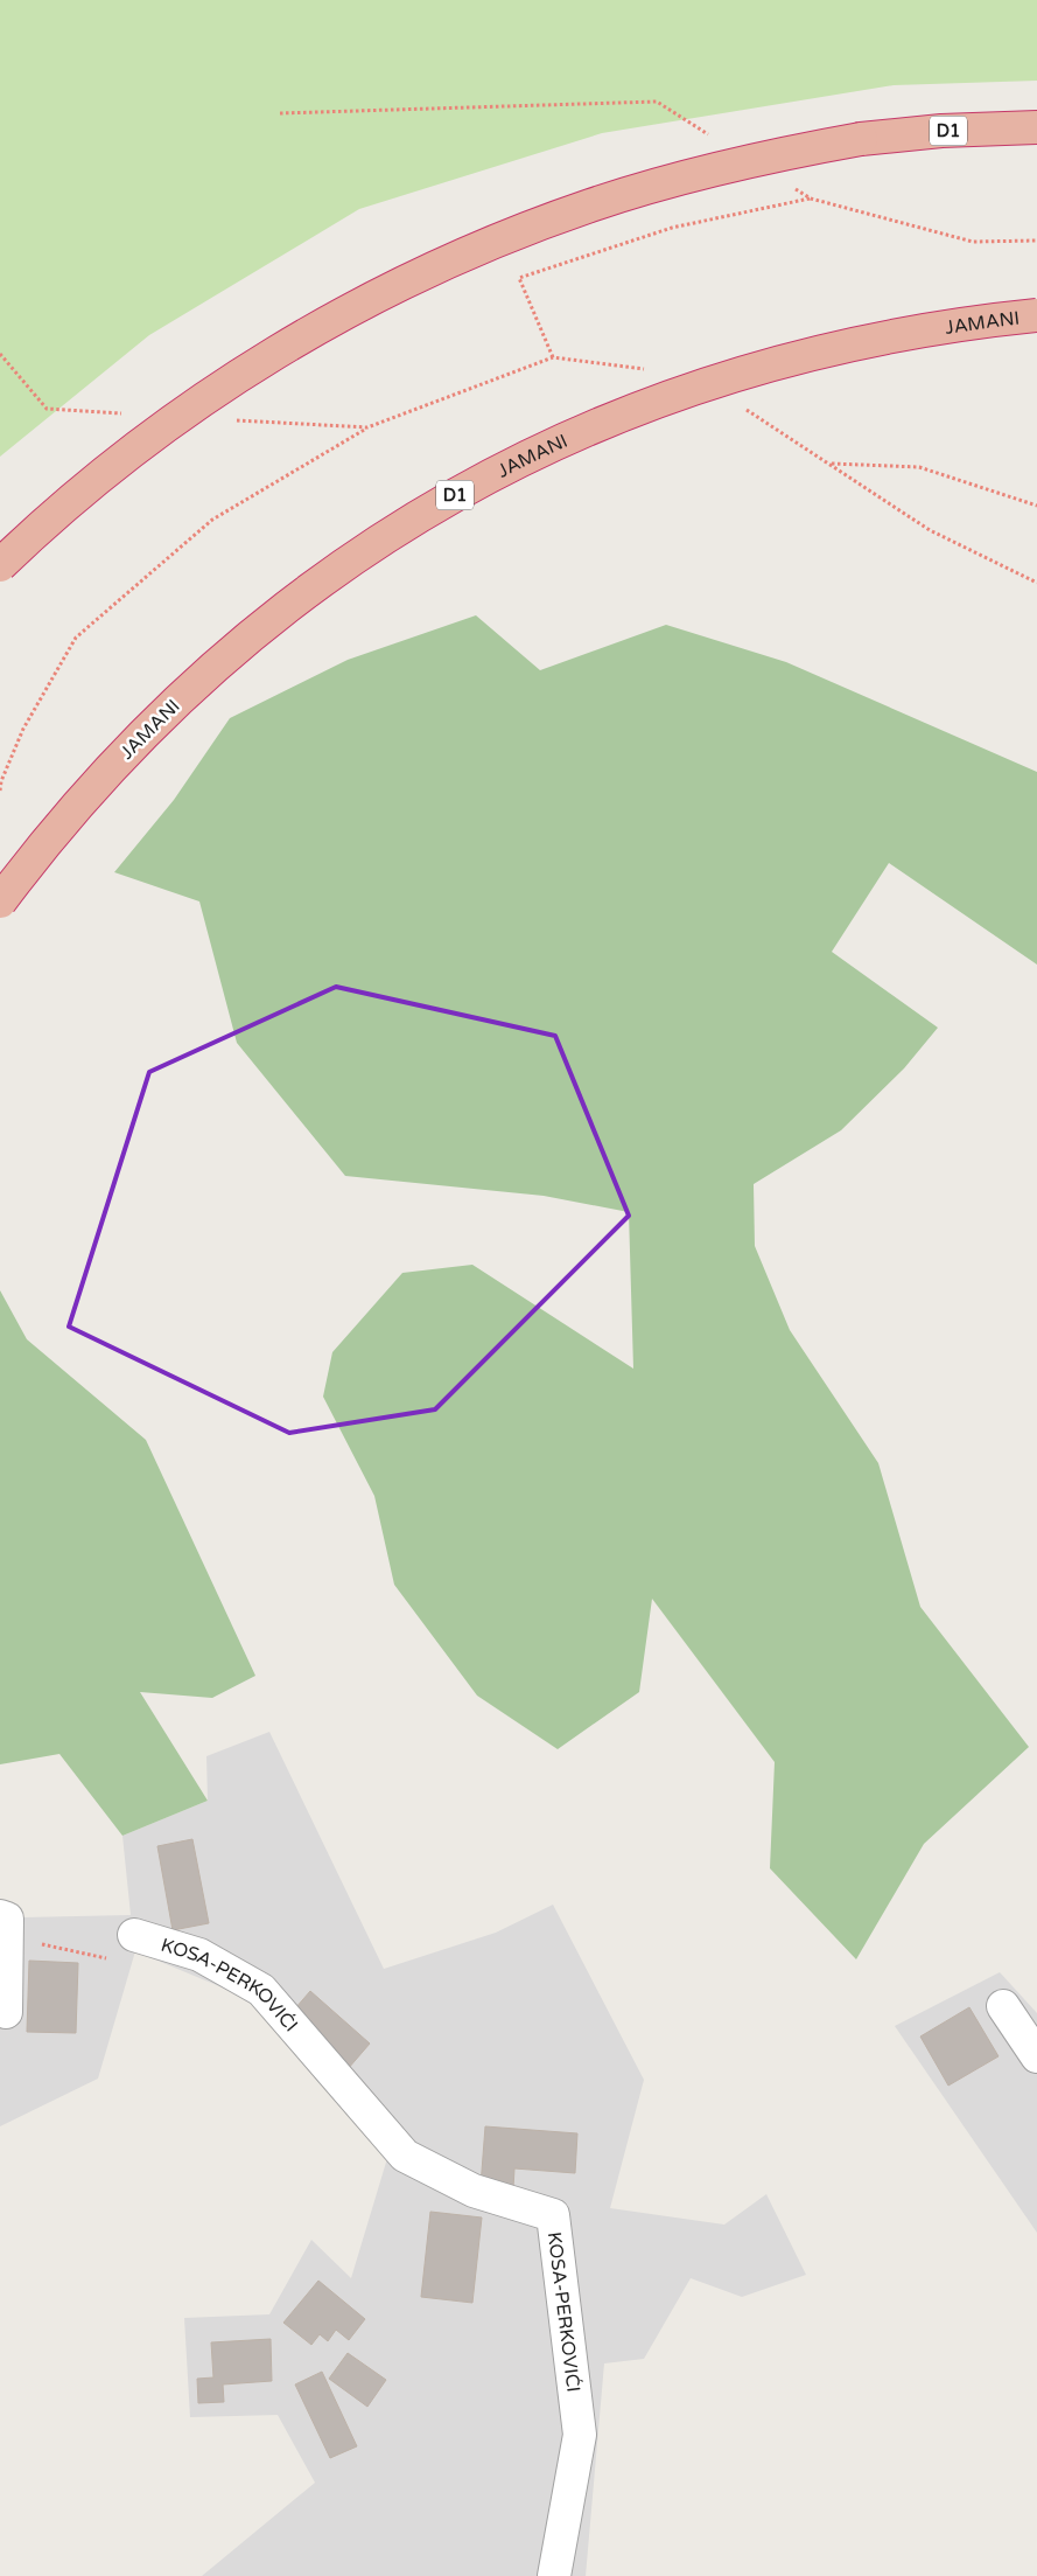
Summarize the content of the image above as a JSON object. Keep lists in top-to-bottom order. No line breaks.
{"streets":{"highway":["D1","JAMANI"],"street":["KOSA-PERKOVIĆI"]}}
